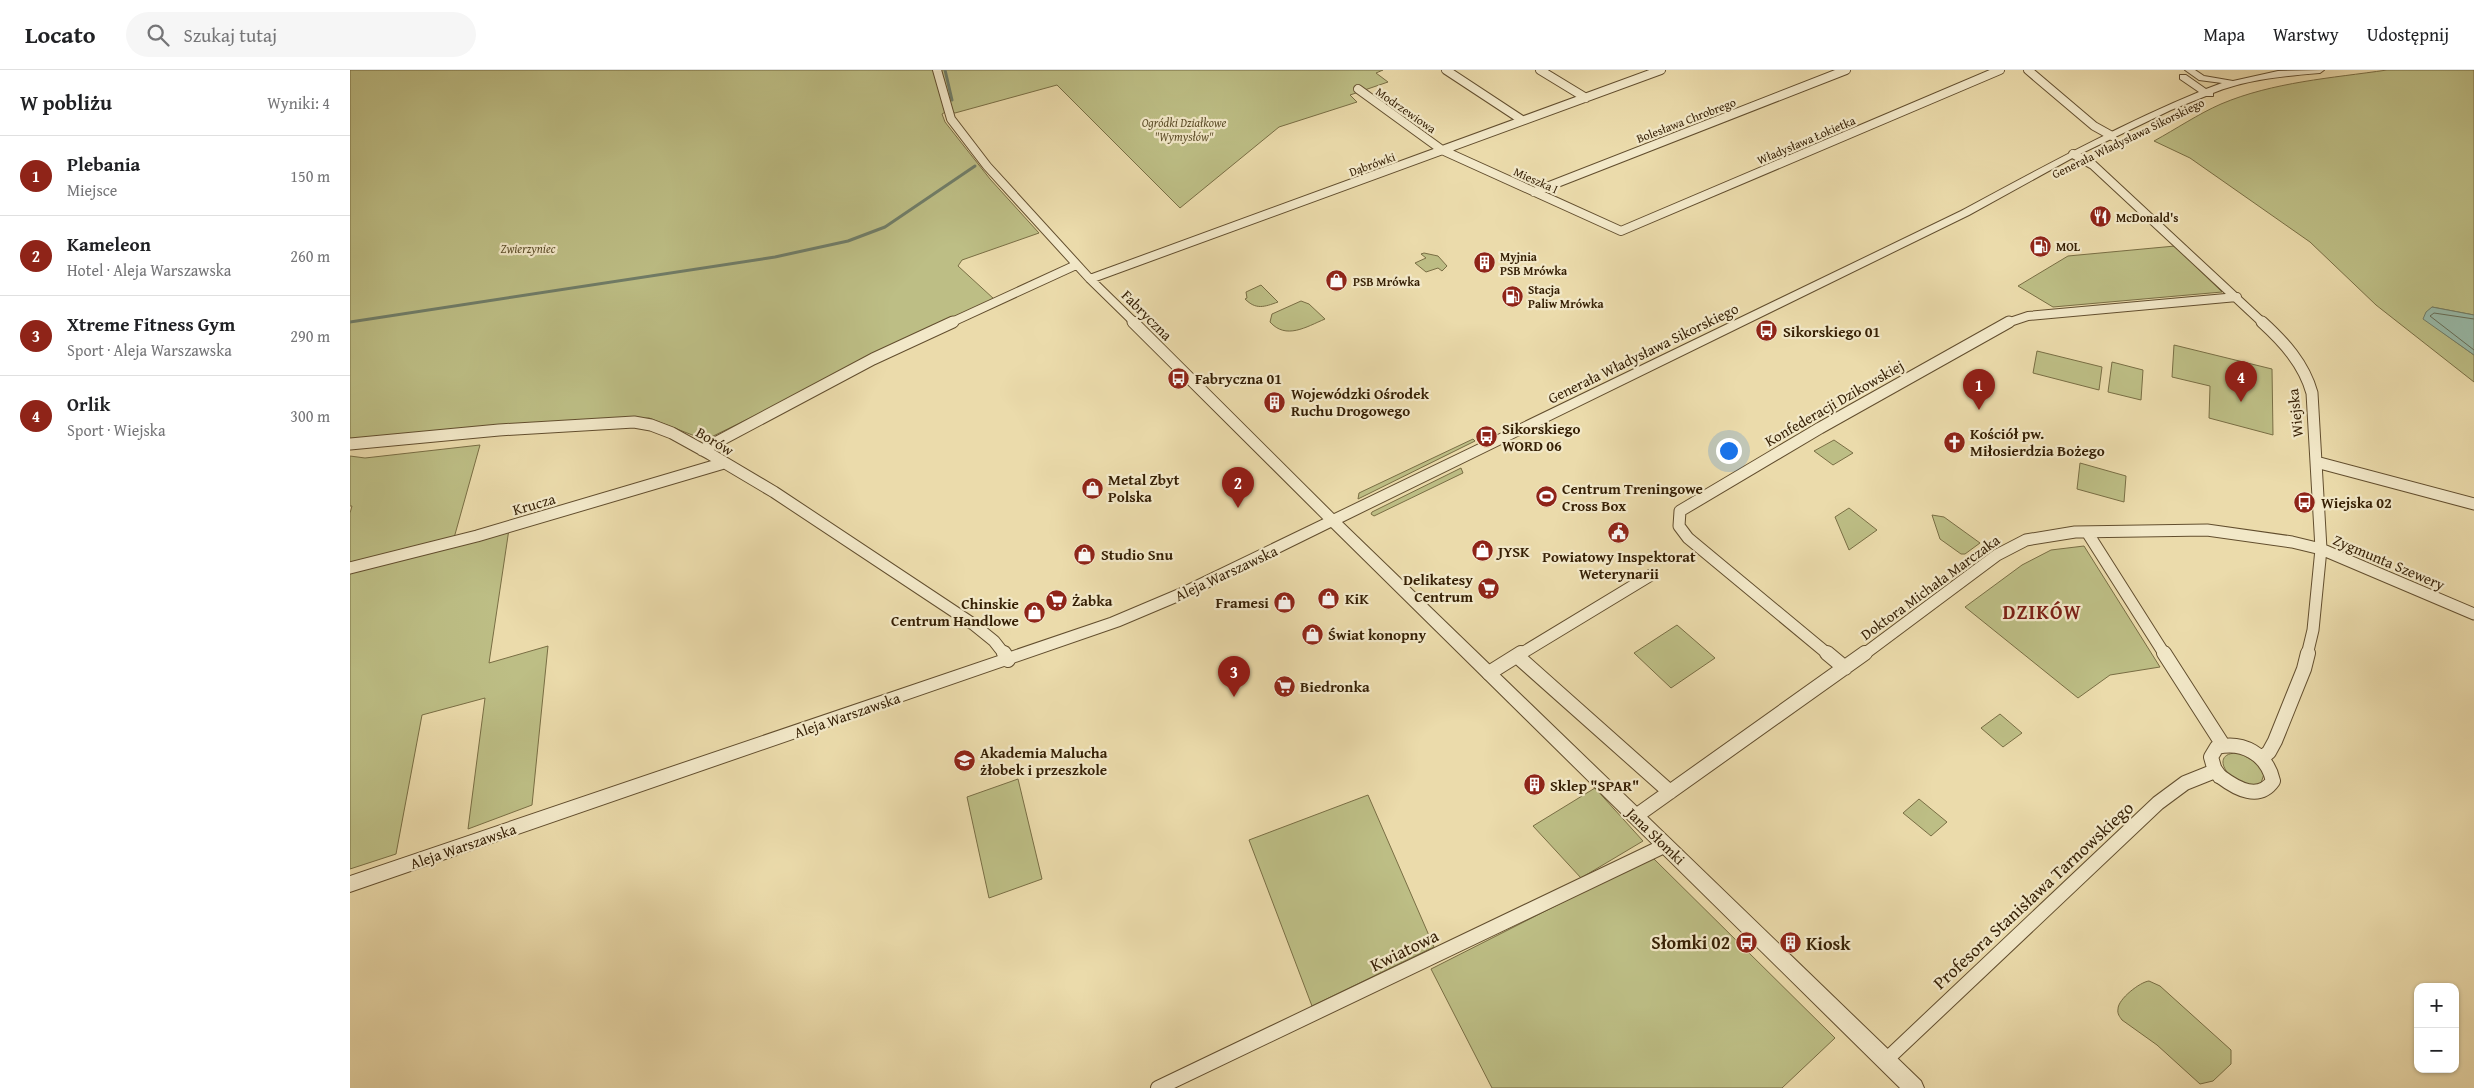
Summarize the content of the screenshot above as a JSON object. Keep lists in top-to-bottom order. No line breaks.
{"streets":{"street":["Modrzewiowa","Bolesława Chrobrego","Generała Władysława Sikorskiego","Władysława Łokietka","Dąbrówki","Mieszka I","Fabryczna","Konfederacji Dzikowskiej","Wiejska","Borów","Krucza","Zygmunta Szewery","Aleja Warszawska","Doktora Michała Marczaka","Jana Słomki","Profesora Stanisława Tarnowskiego","Kwiatowa"]},"crossings":[["Modrzewiowa","Dąbrówki"],["Modrzewiowa","Mieszka I"],["Bolesława Chrobrego","Mieszka I"],["Generała Władysława Sikorskiego","Fabryczna"],["Generała Władysława Sikorskiego","Wiejska"],["Generała Władysława Sikorskiego","Aleja Warszawska"],["Generała Władysława Sikorskiego","Jana Słomki"],["Władysława Łokietka","Mieszka I"],["Dąbrówki","Mieszka I"],["Dąbrówki","Fabryczna"],["Fabryczna","Aleja Warszawska"],["Fabryczna","Jana Słomki"],["Konfederacji Dzikowskiej","Wiejska"],["Konfederacji Dzikowskiej","Doktora Michała Marczaka"],["Wiejska","Zygmunta Szewery"],["Wiejska","Doktora Michała Marczaka"],["Wiejska","Profesora Stanisława Tarnowskiego"],["Borów","Krucza"],["Borów","Aleja Warszawska"],["Zygmunta Szewery","Doktora Michała Marczaka"],["Aleja Warszawska","Jana Słomki"],["Doktora Michała Marczaka","Jana Słomki"],["Jana Słomki","Profesora Stanisława Tarnowskiego"],["Jana Słomki","Kwiatowa"]],"districts":["DZIKÓW"],"parks":["Ogródki Działkowe \"Wymysłów\"","Zwierzyniec"],"places":{"restaurant":["McDonald's"],"fuel station":["MOL","Stacja Paliw Mrówka"],"building":["Myjnia PSB Mrówka","Wojewódzki Ośrodek Ruchu Drogowego","Sklep \"SPAR\"","Kiosk"],"shop":["PSB Mrówka","Metal Zbyt Polska","JYSK","Studio Snu","KiK","Framesi","Chinskie Centrum Handlowe","Świat konopny"],"bus stop":["Sikorskiego 01","Fabryczna 01","Sikorskiego WORD 06","Wiejska 02","Słomki 02"],"church":["Kościół pw. Miłosierdzia Bożego"],"sports":["Centrum Treningowe Cross Box"],"public building":["Powiatowy Inspektorat Weterynarii"],"supermarket":["Delikatesy Centrum","Żabka","Biedronka"],"school or university":["Akademia Malucha żłobek i przeszkole"]},"page":{"header":"Locato","search":"Szukaj tutaj","nav":["Mapa","Warstwy","Udostępnij"],"heading":["W pobliżu","Wyniki: 4"],"list":[{"mark":"1","name":"Plebania","note":"Miejsce","value":"150 m"},{"mark":"2","name":"Kameleon","note":"Hotel · Aleja Warszawska","value":"260 m"},{"mark":"3","name":"Xtreme Fitness Gym","note":"Sport · Aleja Warszawska","value":"290 m"},{"mark":"4","name":"Orlik","note":"Sport · Wiejska","value":"300 m"}],"pins":["4","1","2","3"],"map_buttons":["+","−"]}}
